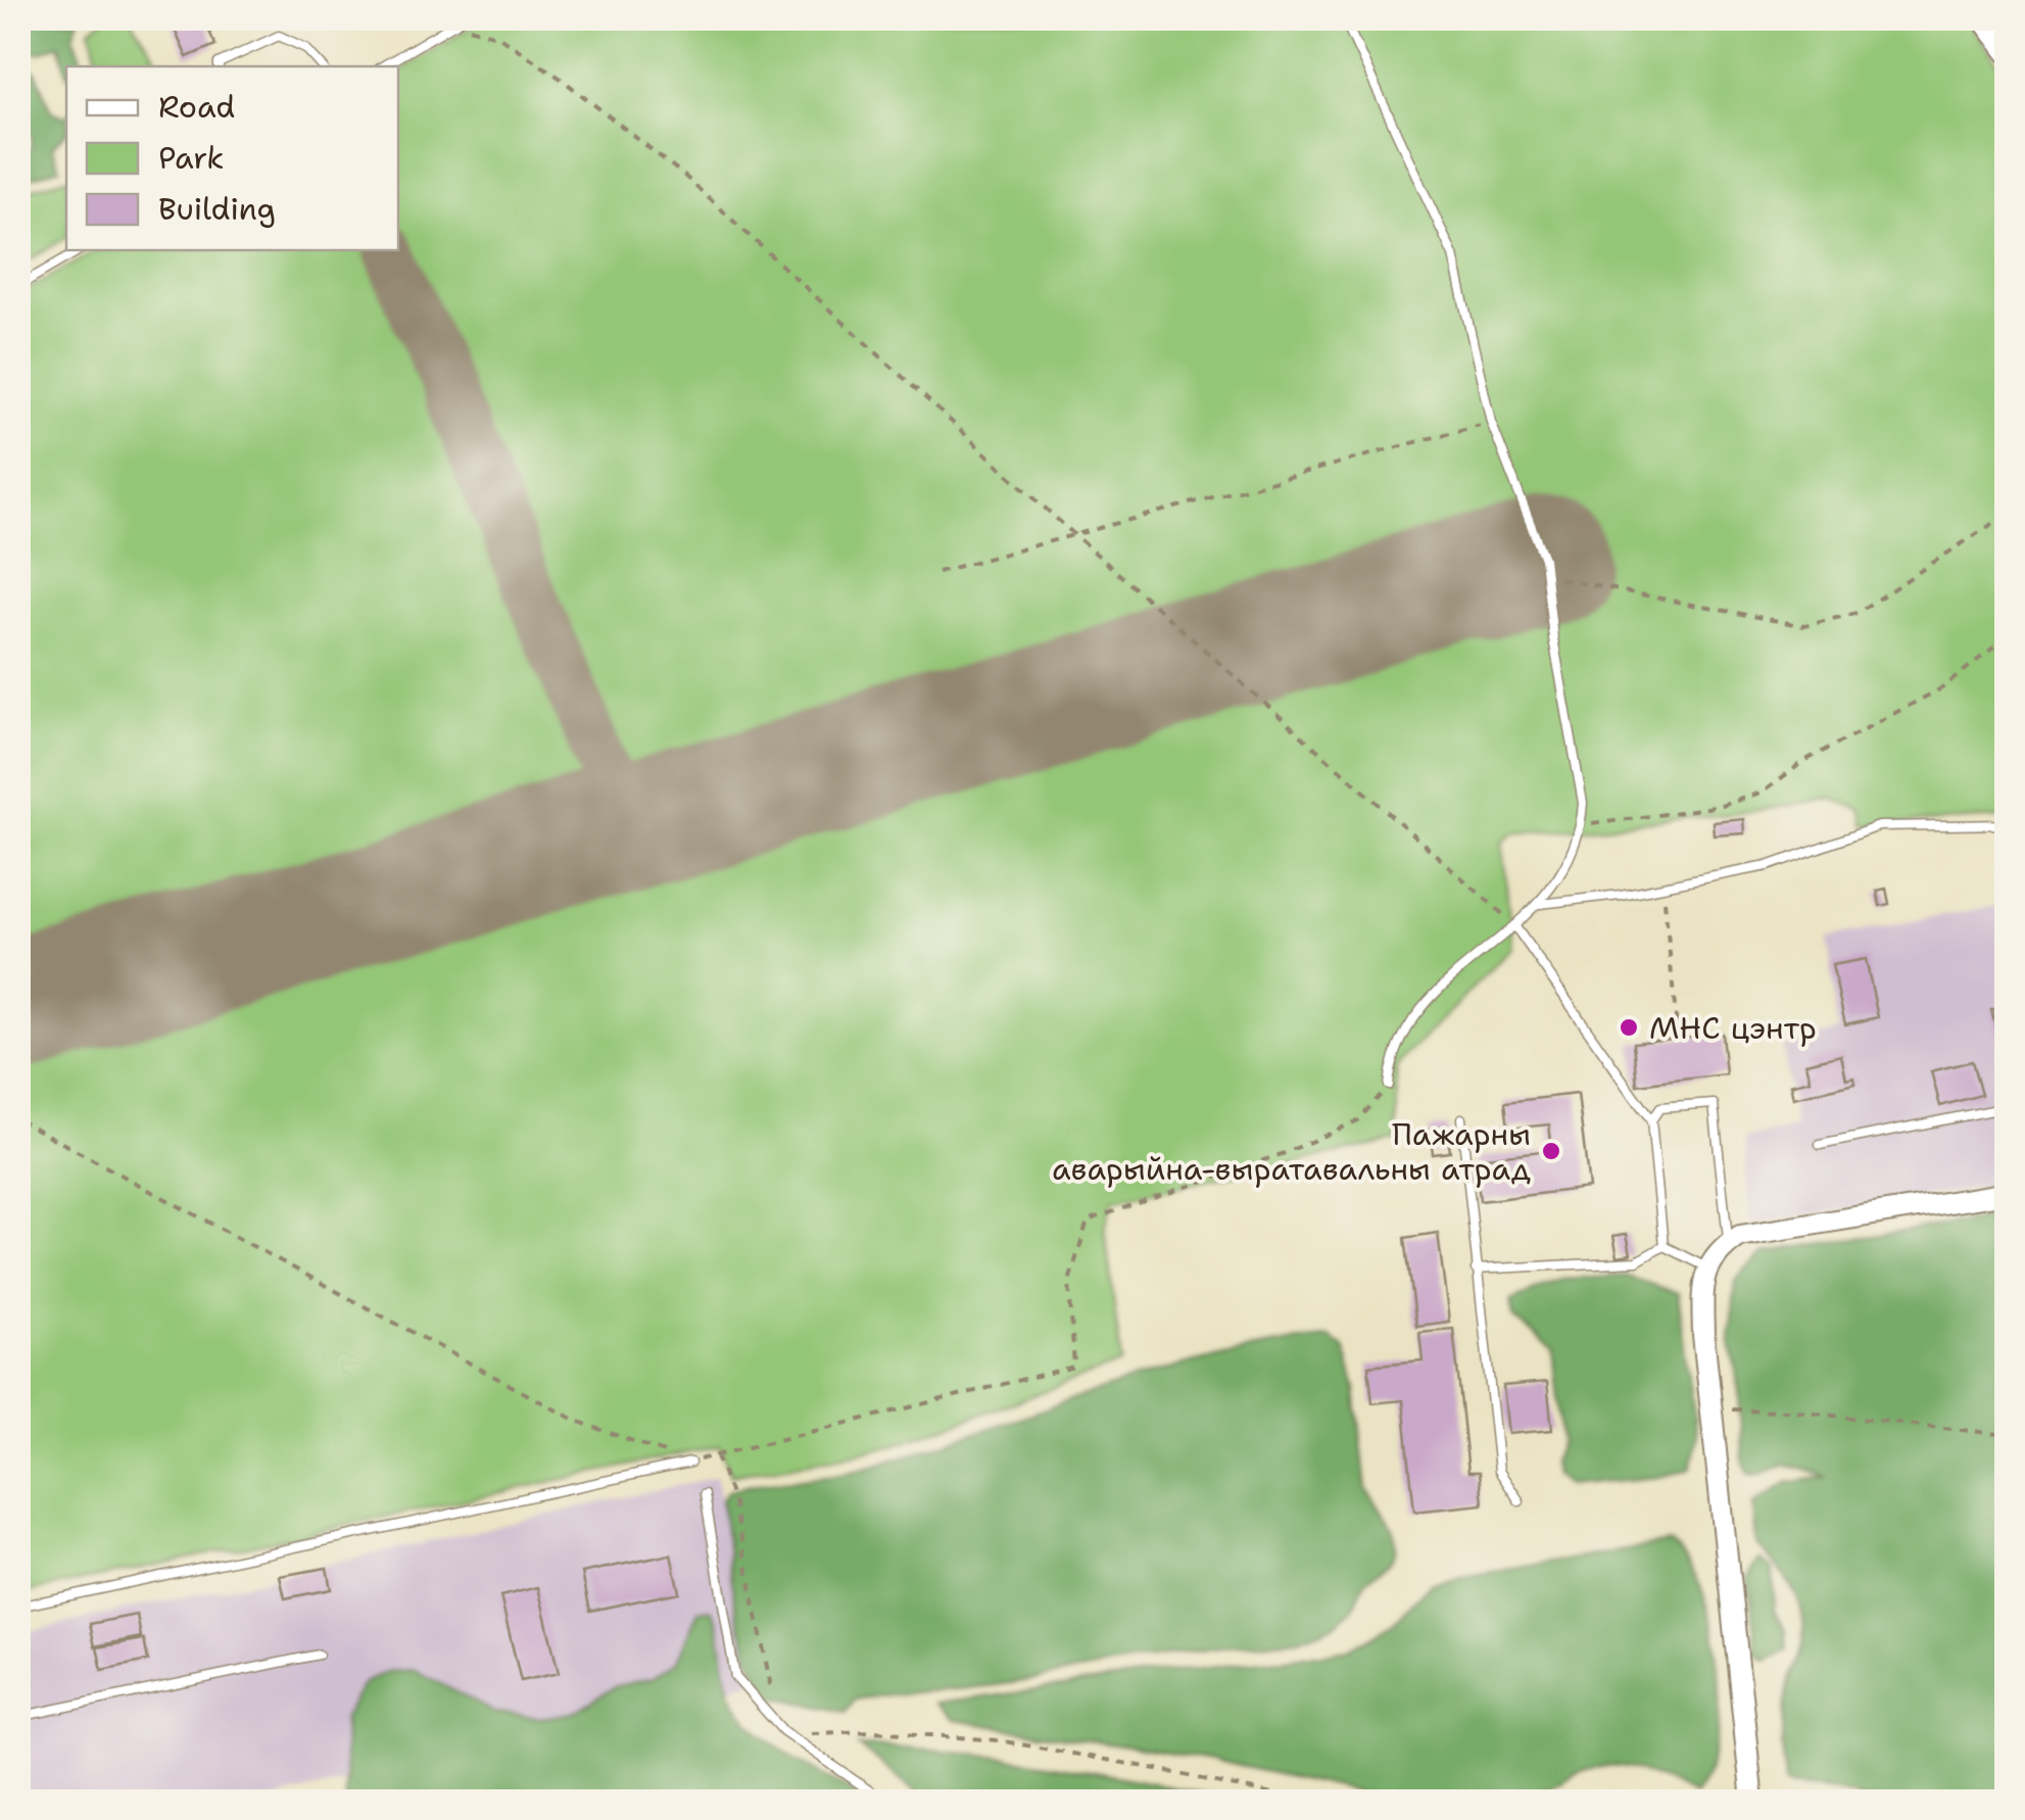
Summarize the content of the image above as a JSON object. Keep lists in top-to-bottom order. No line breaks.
{"places":["МНС цэнтр","Пажарны аварыйна-выратавальны атрад"],"legend":["Road","Park","Building"]}
